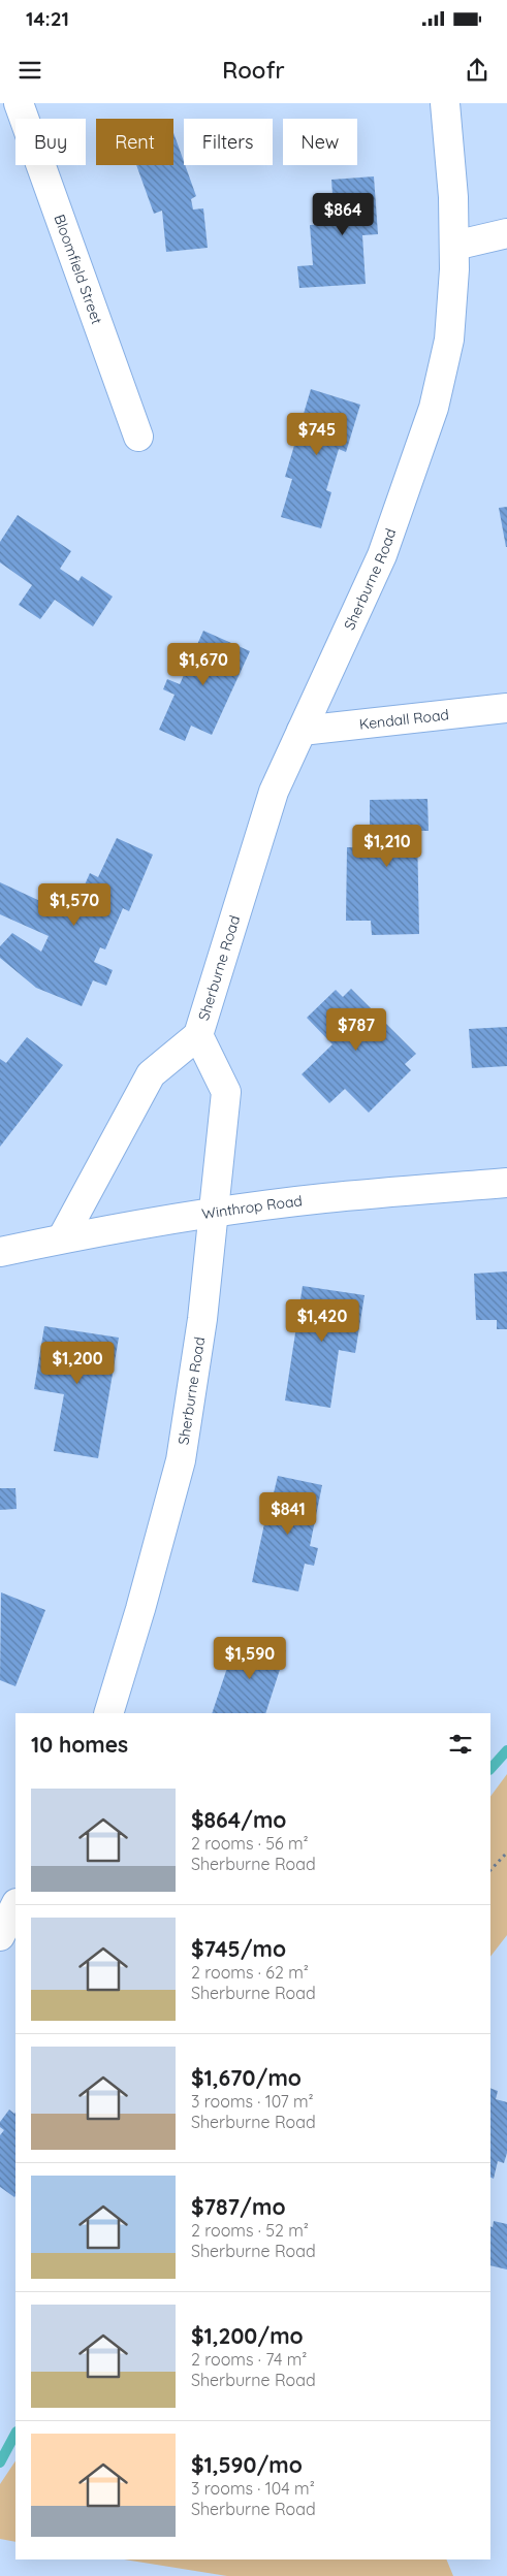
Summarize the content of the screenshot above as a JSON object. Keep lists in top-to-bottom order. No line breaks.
{"streets":{"street":["Bloomfield Street","Sherburne Road","Kendall Road","Winthrop Road"]},"crossings":[["Sherburne Road","Kendall Road"],["Sherburne Road","Winthrop Road"]],"page":{"status":"14:21","header":"Roofr","chip":["Buy","Rent","Filters","New"],"price":["$864","$745","$1,670","$1,210","$1,570","$787","$1,420","$1,200","$841","$1,590"],"heading":"10 homes","list":[{"name":"$864/mo","note":"2 rooms · 56 m² · Sherburne Road"},{"name":"$745/mo","note":"2 rooms · 62 m² · Sherburne Road"},{"name":"$1,670/mo","note":"3 rooms · 107 m² · Sherburne Road"},{"name":"$787/mo","note":"2 rooms · 52 m² · Sherburne Road"},{"name":"$1,200/mo","note":"2 rooms · 74 m² · Sherburne Road"},{"name":"$1,590/mo","note":"3 rooms · 104 m² · Sherburne Road"}]}}
